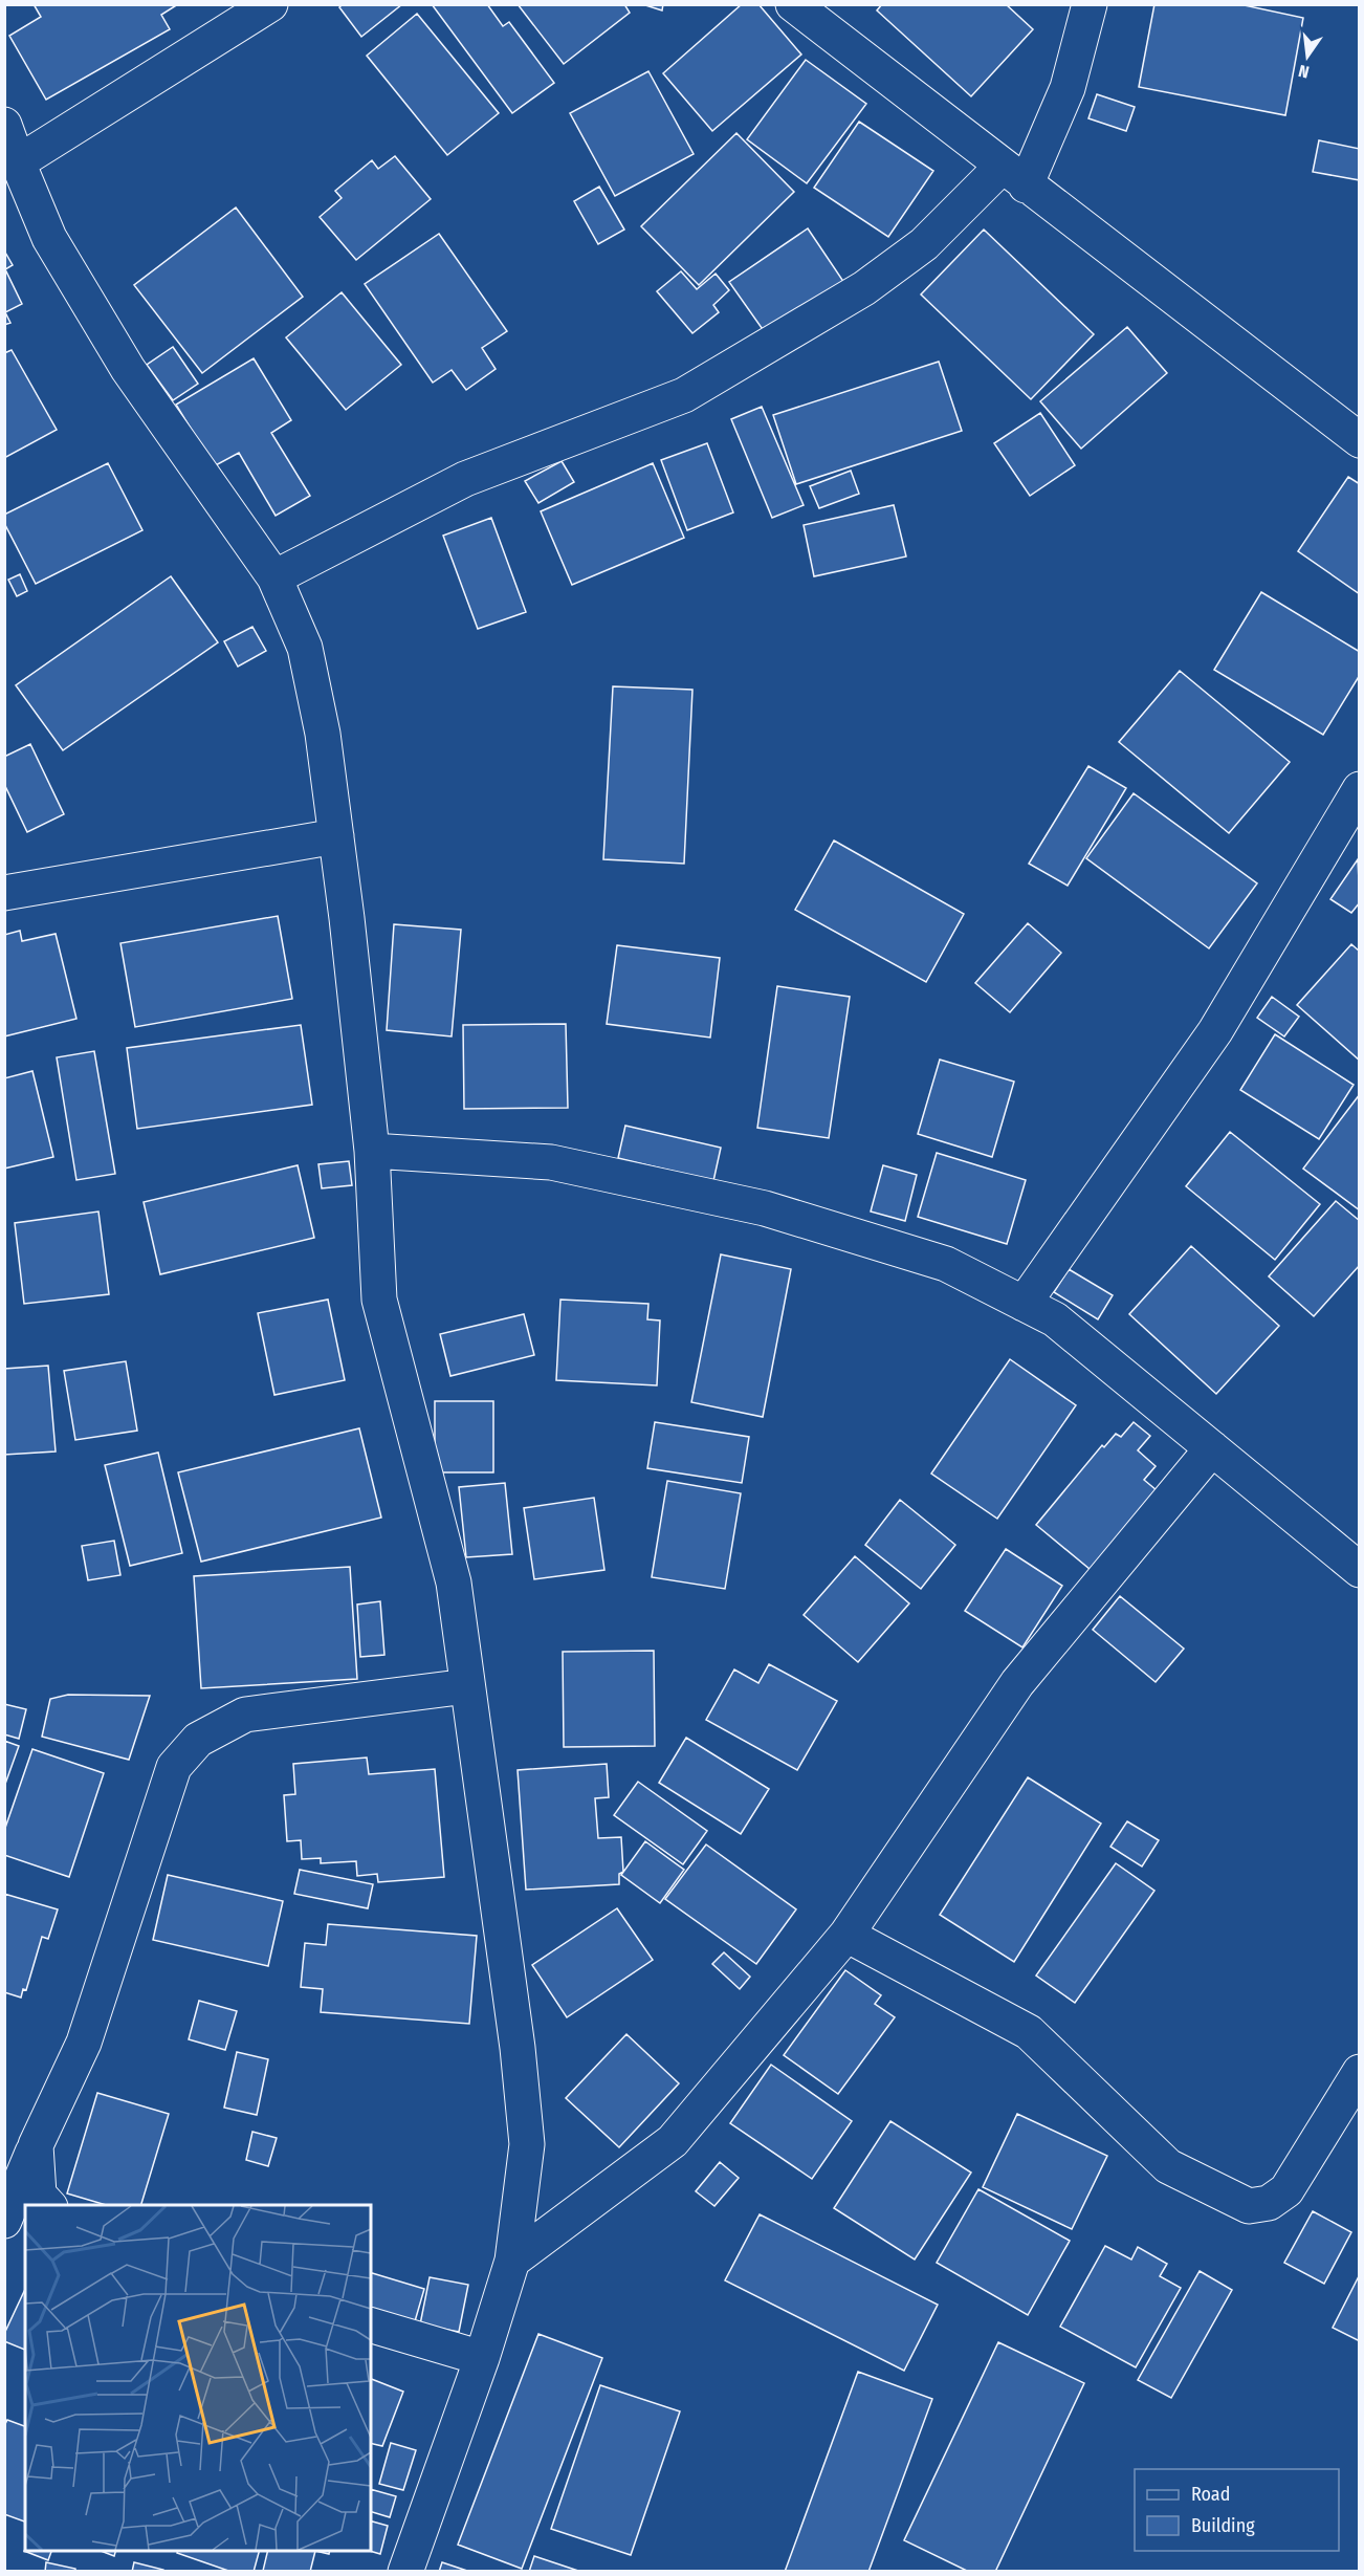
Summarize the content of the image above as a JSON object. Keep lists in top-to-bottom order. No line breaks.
{"legend":["Road","Building"],"north":"bottom"}
